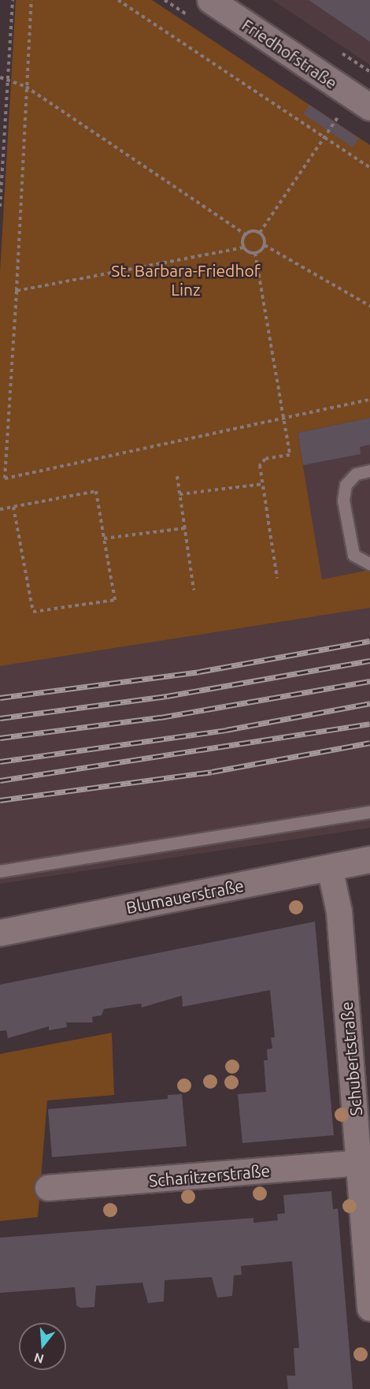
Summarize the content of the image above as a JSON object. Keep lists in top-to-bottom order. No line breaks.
{"streets":{"main road":["Friedhofstraße","Blumauerstraße"],"street":["Schubertstraße","Scharitzerstraße"]},"crossings":[["Blumauerstraße","Schubertstraße"],["Schubertstraße","Scharitzerstraße"]],"parks":["St. Barbara-Friedhof Linz"],"north":"bottom"}
